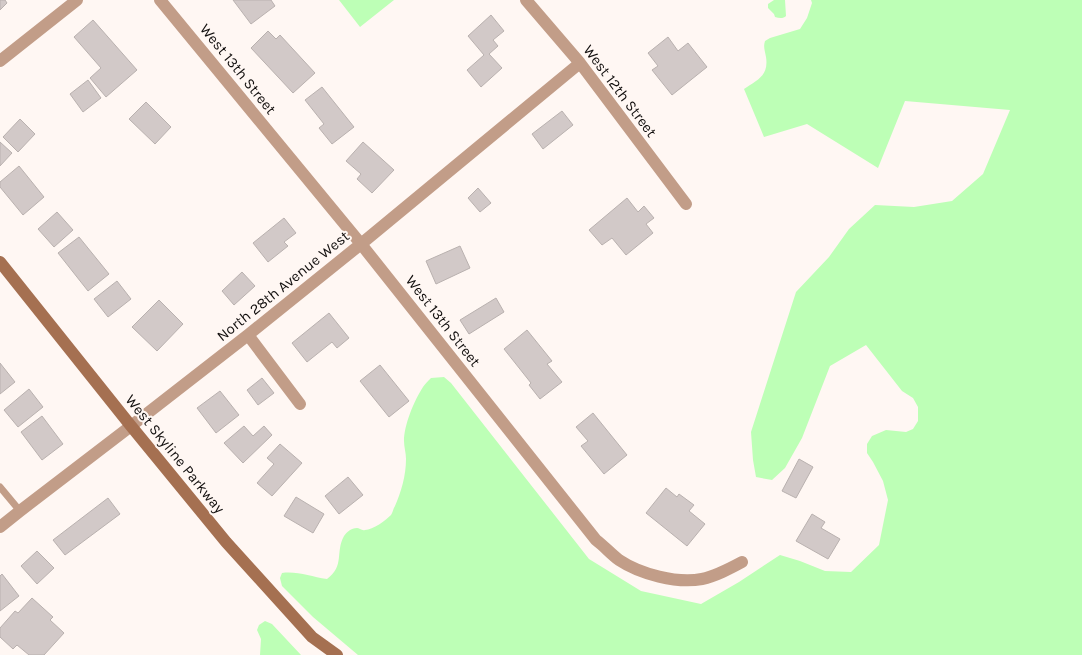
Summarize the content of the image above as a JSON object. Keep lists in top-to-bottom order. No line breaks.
{"streets":{"street":["West 13th Street","West 12th Street","North 28th Avenue West","West Skyline Parkway"]},"crossings":[["West 13th Street","North 28th Avenue West"],["West 12th Street","North 28th Avenue West"],["North 28th Avenue West","West Skyline Parkway"]]}
